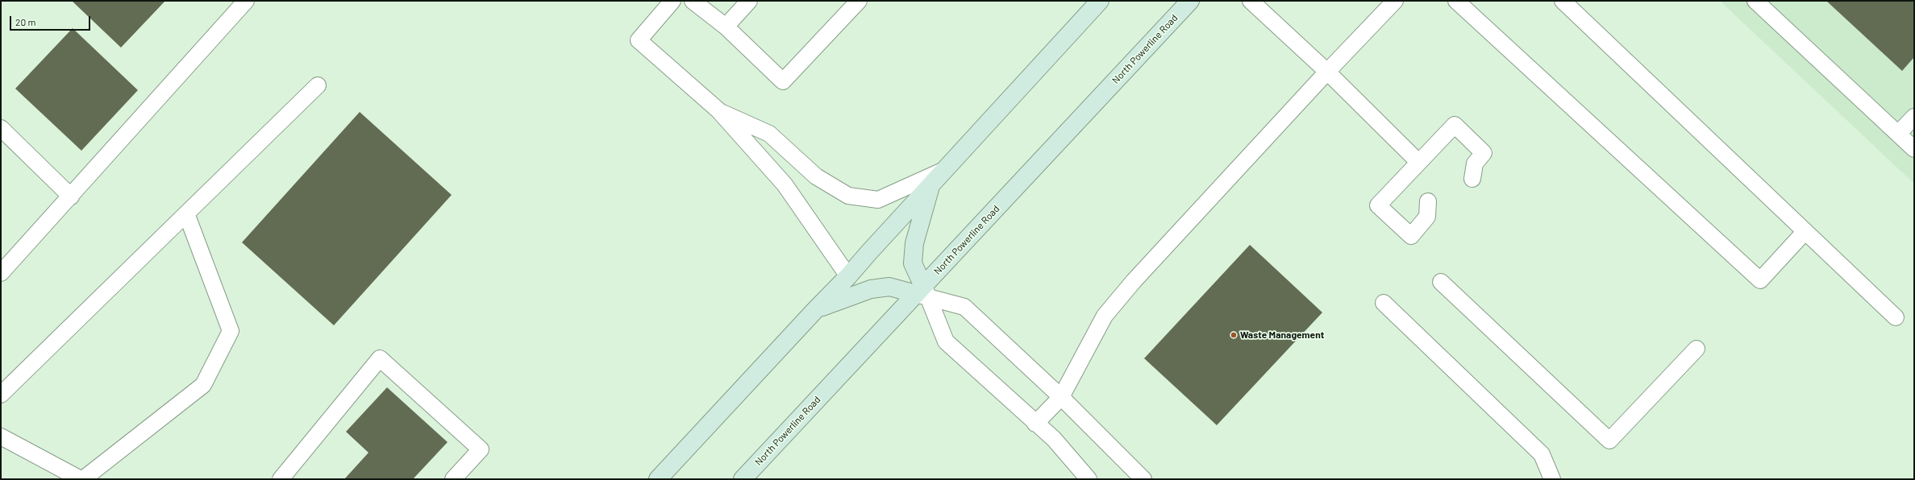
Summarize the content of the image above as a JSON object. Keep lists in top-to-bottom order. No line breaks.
{"streets":{"main road":["North Powerline Road"]},"places":["Waste Management"],"scale_bar":"20 m"}
